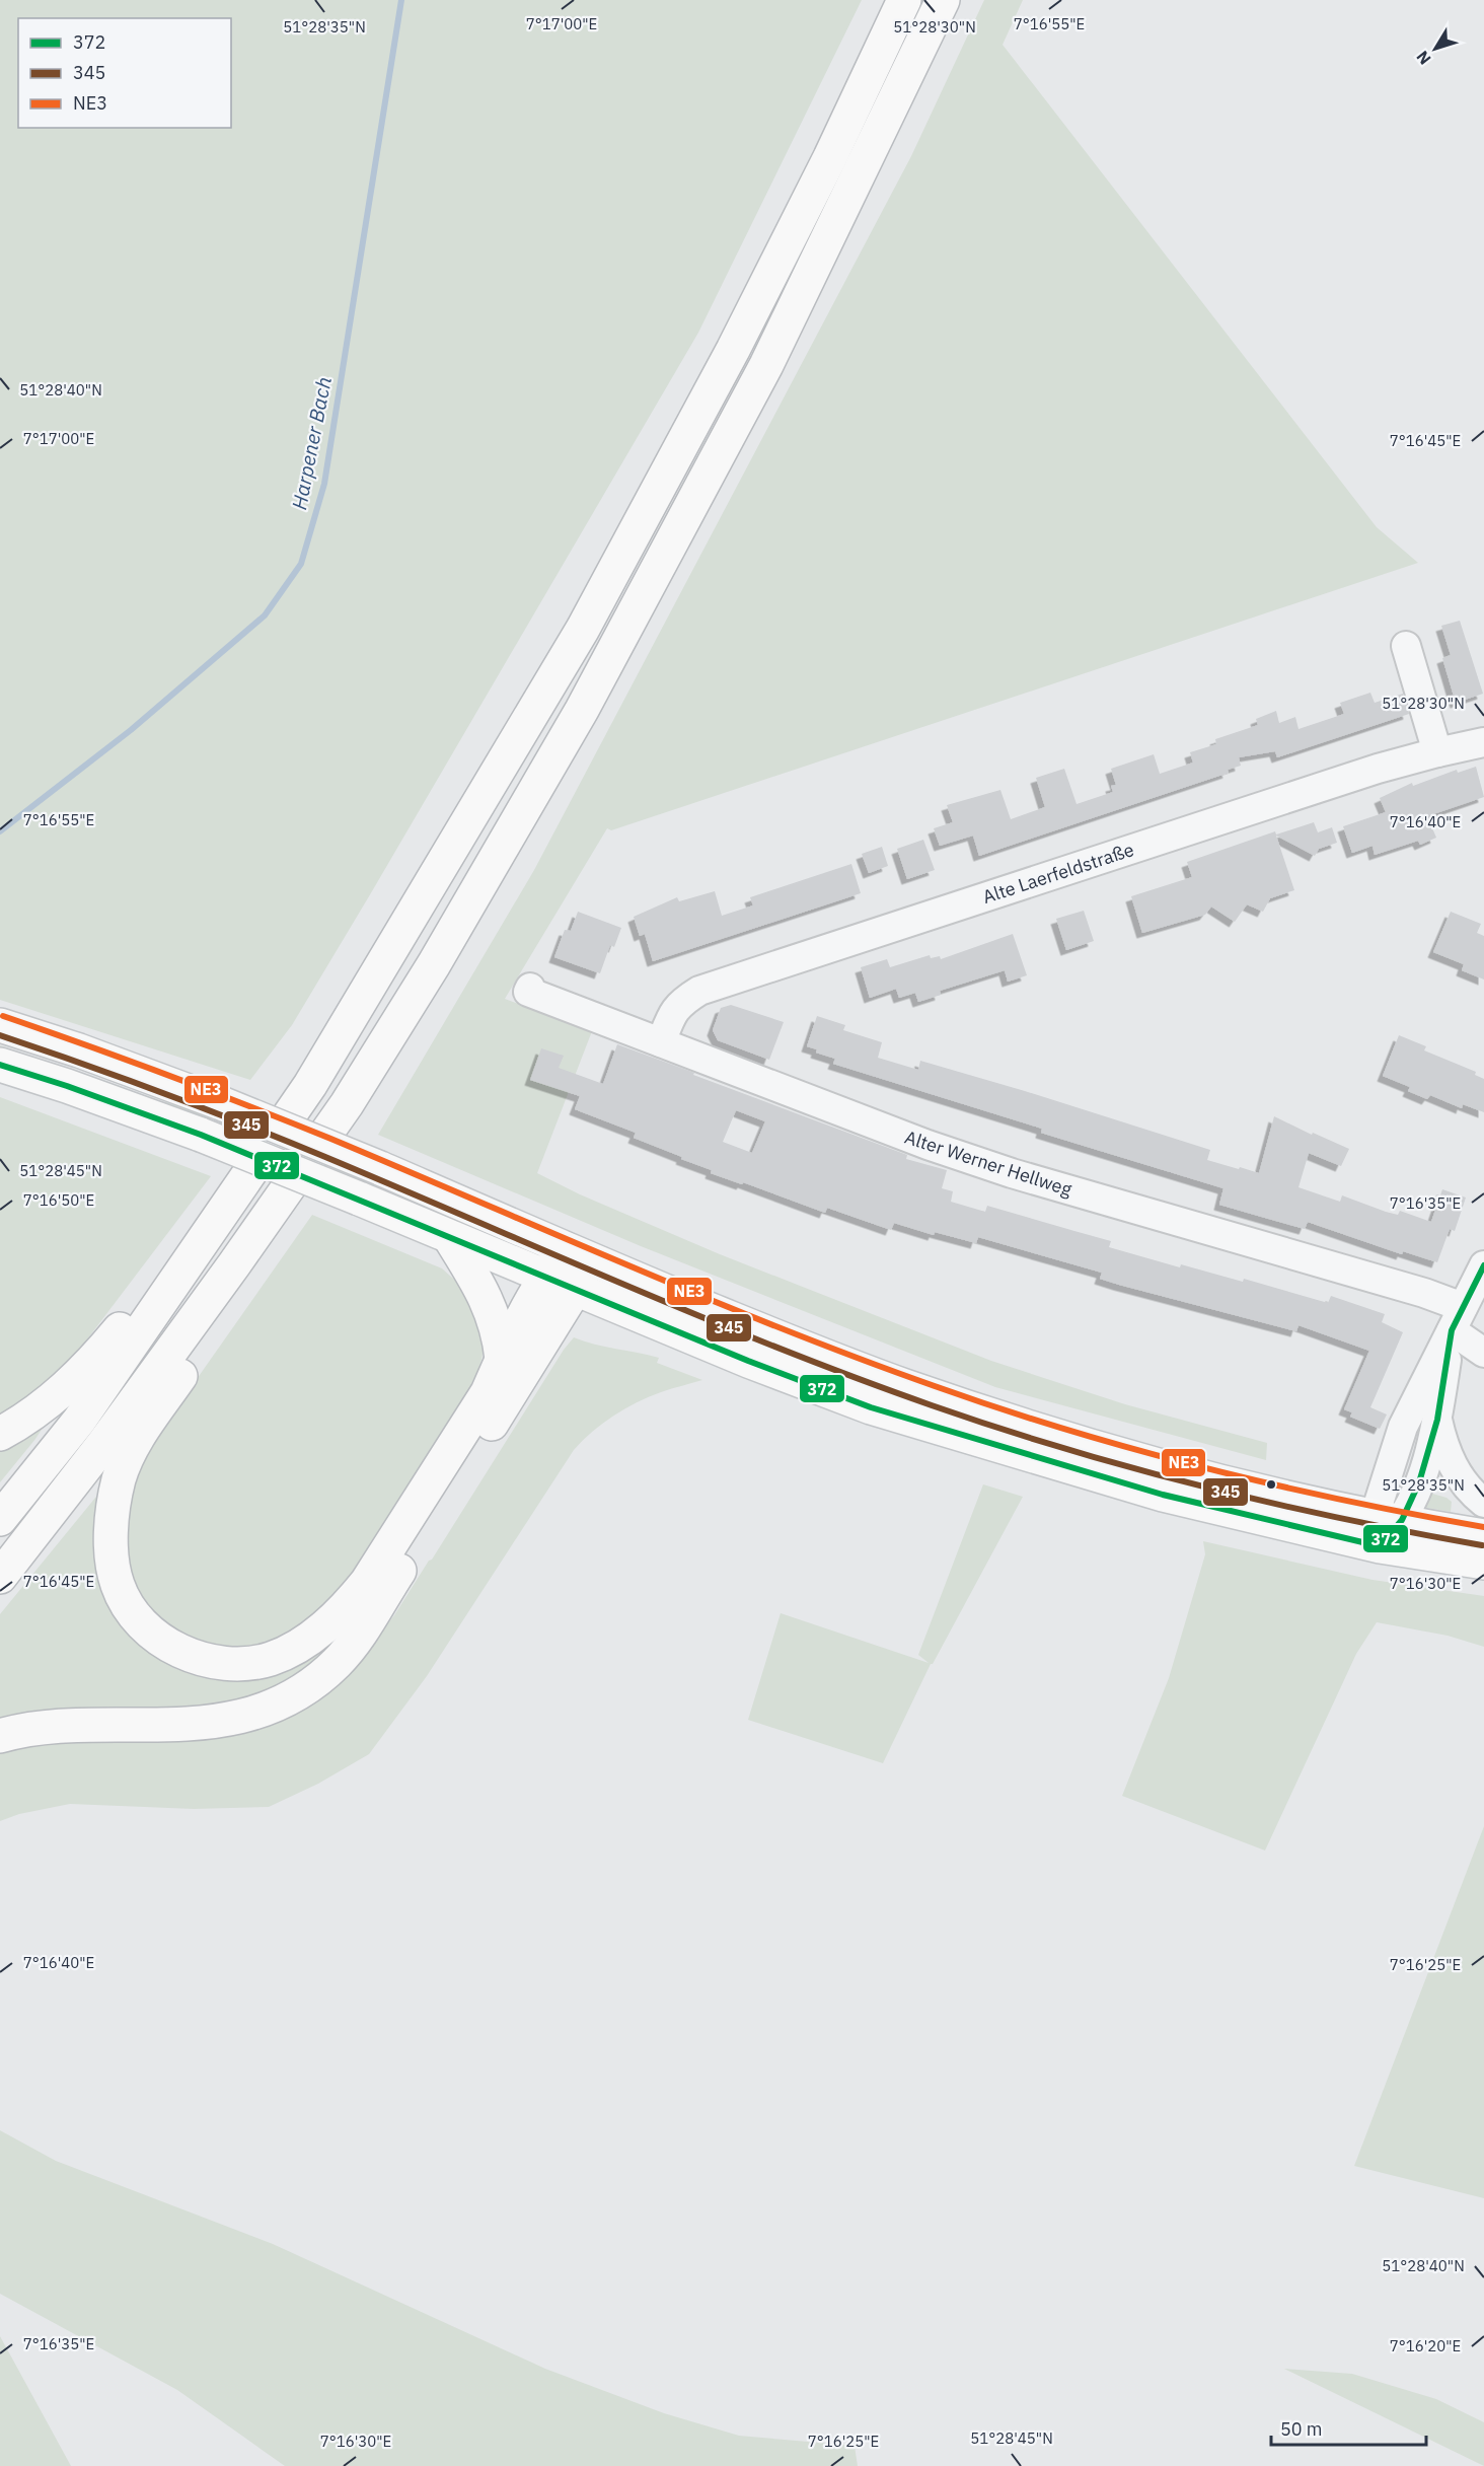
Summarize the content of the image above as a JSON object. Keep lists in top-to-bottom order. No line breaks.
{"streets":{"street":["Alte Laerfeldstraße","Alter Werner Hellweg"]},"crossings":[["Alte Laerfeldstraße","Alter Werner Hellweg"]],"water":["Harpener Bach"],"lines":["transit line NE3","transit line 345","transit line 372"],"legend":["372","345","NE3"],"scale_bar":"50 m","north":"bottom left","coordinates":["7°17'00\"E","7°16'55\"E","51°28'35\"N","51°28'30\"N","51°28'40\"N","7°16'45\"E","7°16'40\"E","51°28'45\"N","7°16'50\"E","7°16'35\"E","7°16'30\"E","7°16'25\"E","7°16'20\"E"]}
